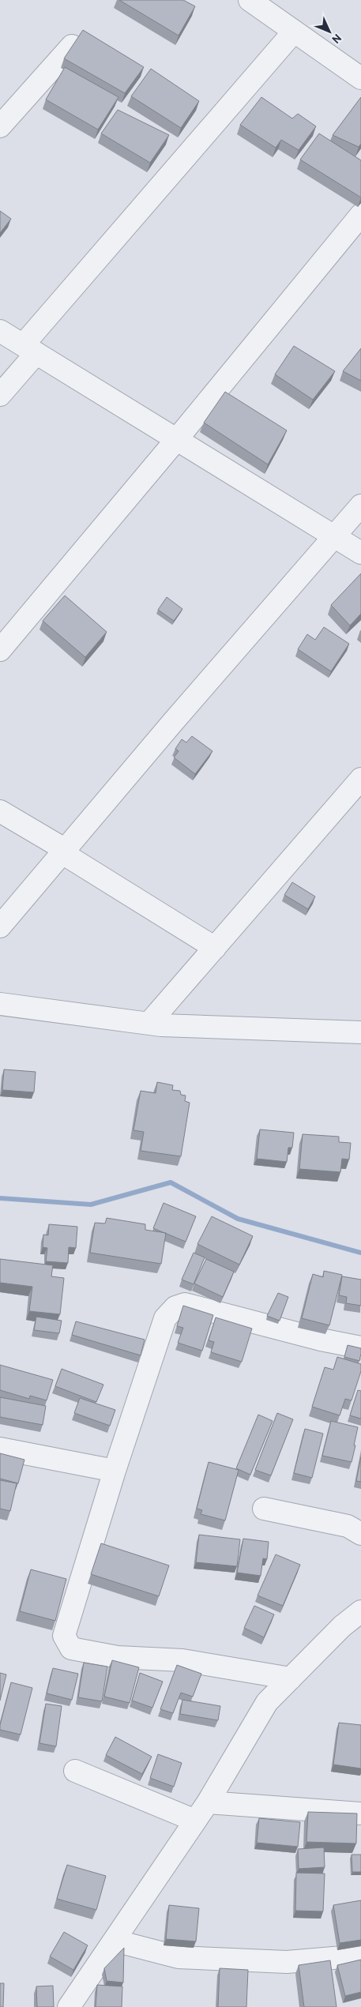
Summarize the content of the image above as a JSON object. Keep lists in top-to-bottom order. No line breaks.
{"north":"bottom right"}
